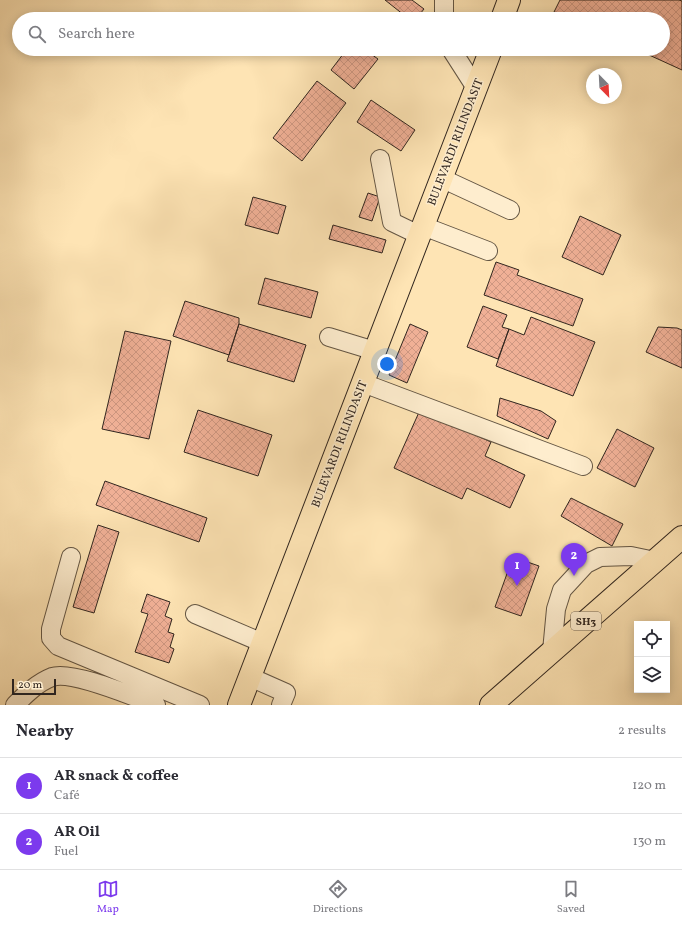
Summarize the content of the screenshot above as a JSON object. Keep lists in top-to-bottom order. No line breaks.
{"streets":{"main road":["BULEVARDI RILINDASIT","SH3"]},"scale_bar":"20 m","north":"bottom right","page":{"search":"Search here","pins":["2","1"],"scale":"20 m","heading":["Nearby","2 results"],"list":[{"mark":"1","name":"AR snack & coffee","note":"Café","value":"120 m"},{"mark":"2","name":"AR Oil","note":"Fuel","value":"130 m"}],"nav":["Map","Directions","Saved"]}}
